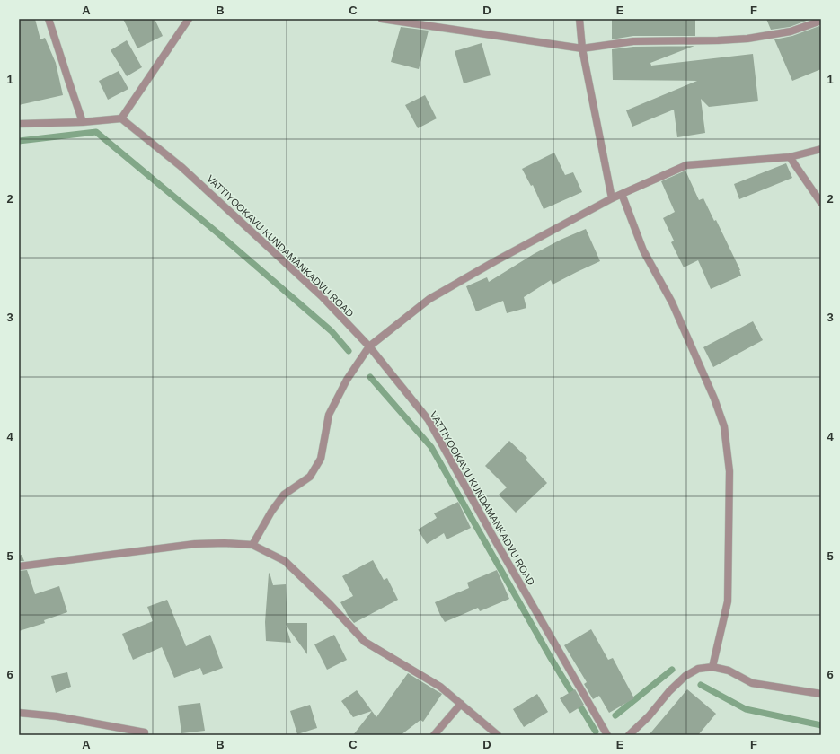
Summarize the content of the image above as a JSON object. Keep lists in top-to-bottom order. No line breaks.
{"streets":{"street":["VATTIYOOKAVU KUNDAMANKADVU ROAD"]},"grid":{"columns":["A","B","C","D","E","F"],"rows":["1","2","3","4","5","6"]}}
